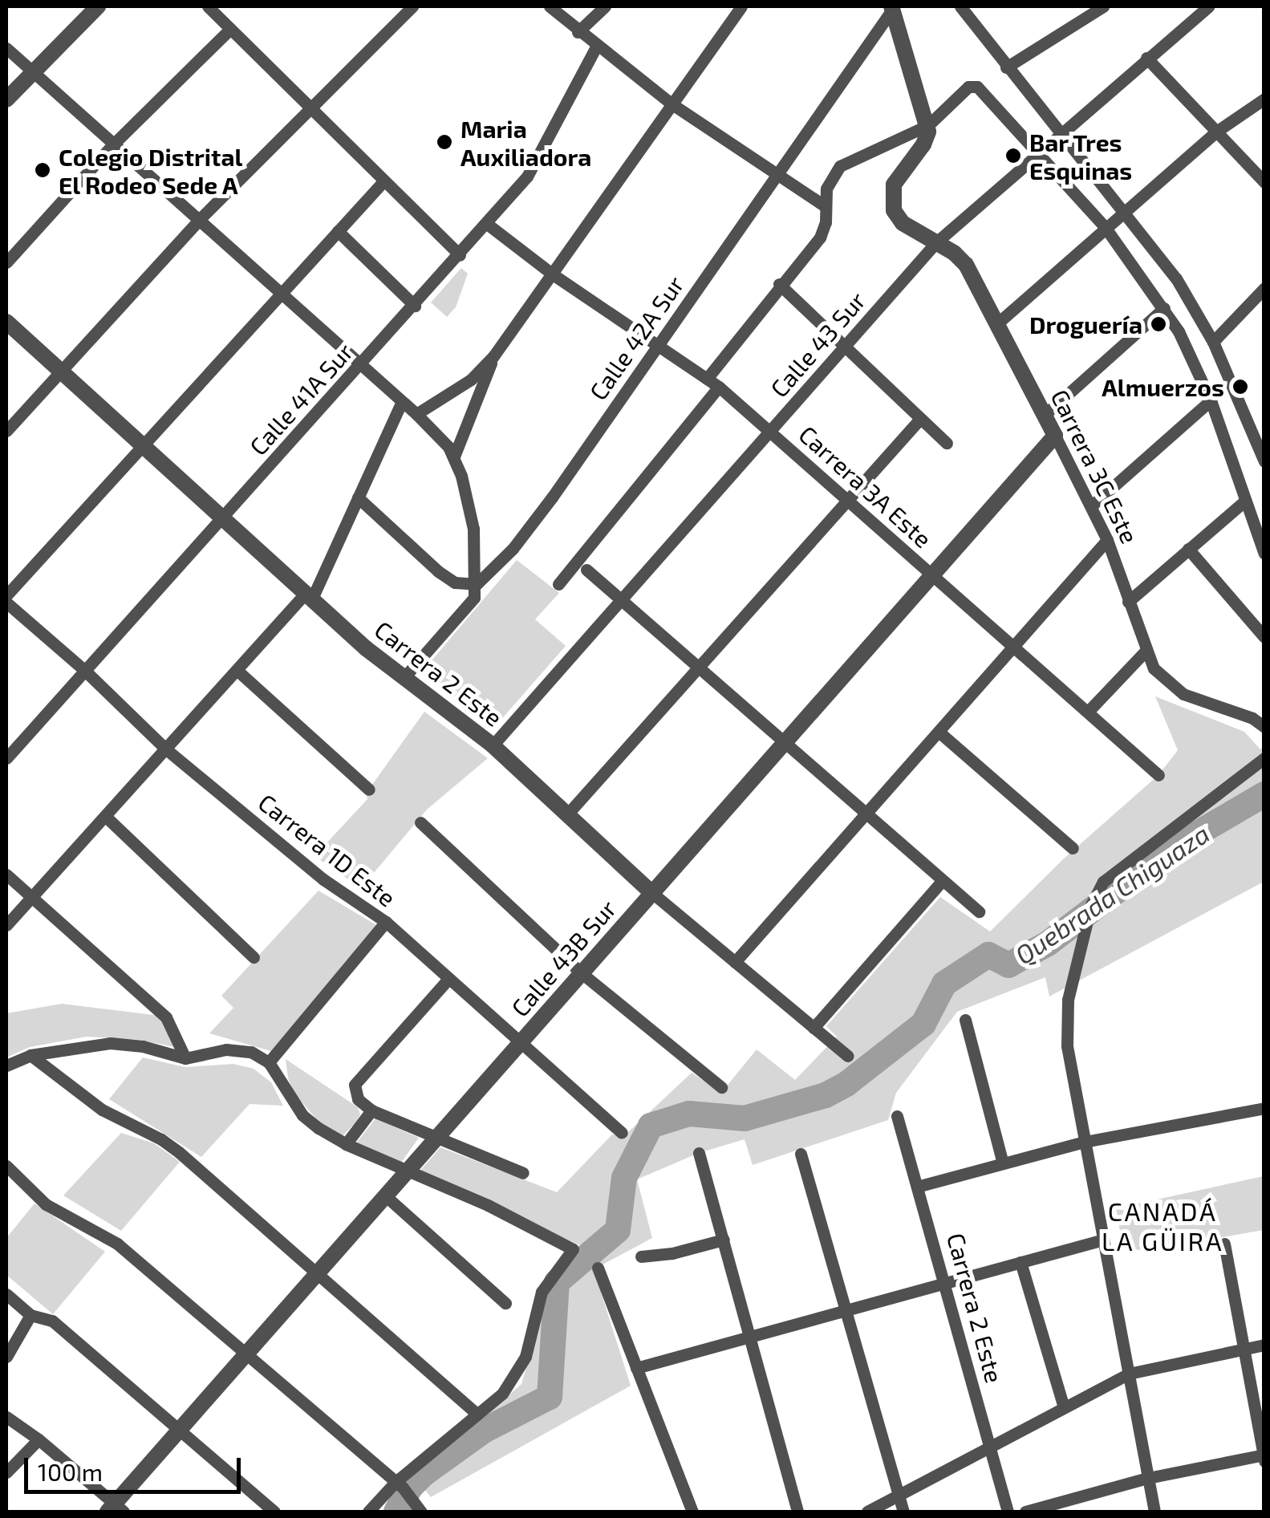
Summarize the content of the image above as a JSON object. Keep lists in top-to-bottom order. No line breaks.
{"streets":{"street":["Calle 42A Sur","Calle 43 Sur","Calle 41A Sur","Carrera 3C Este","Carrera 3A Este","Carrera 2 Este","Carrera 1D Este","Calle 43B Sur"]},"crossings":[["Calle 42A Sur","Carrera 3A Este"],["Calle 42A Sur","Carrera 2 Este"],["Calle 43 Sur","Carrera 3C Este"],["Calle 43 Sur","Carrera 3A Este"],["Calle 43 Sur","Carrera 2 Este"],["Calle 41A Sur","Carrera 3A Este"],["Calle 41A Sur","Carrera 2 Este"],["Calle 41A Sur","Carrera 1D Este"],["Carrera 3C Este","Calle 43B Sur"],["Carrera 3A Este","Calle 43B Sur"],["Carrera 2 Este","Calle 43B Sur"],["Carrera 1D Este","Calle 43B Sur"]],"districts":["CANADÁ LA GÜIRA"],"water":["Quebrada Chiguaza"],"places":["Maria Auxiliadora","Bar Tres Esquinas","Colegio Distrital El Rodeo Sede A","Droguería","Almuerzos"],"scale_bar":"100 m"}
